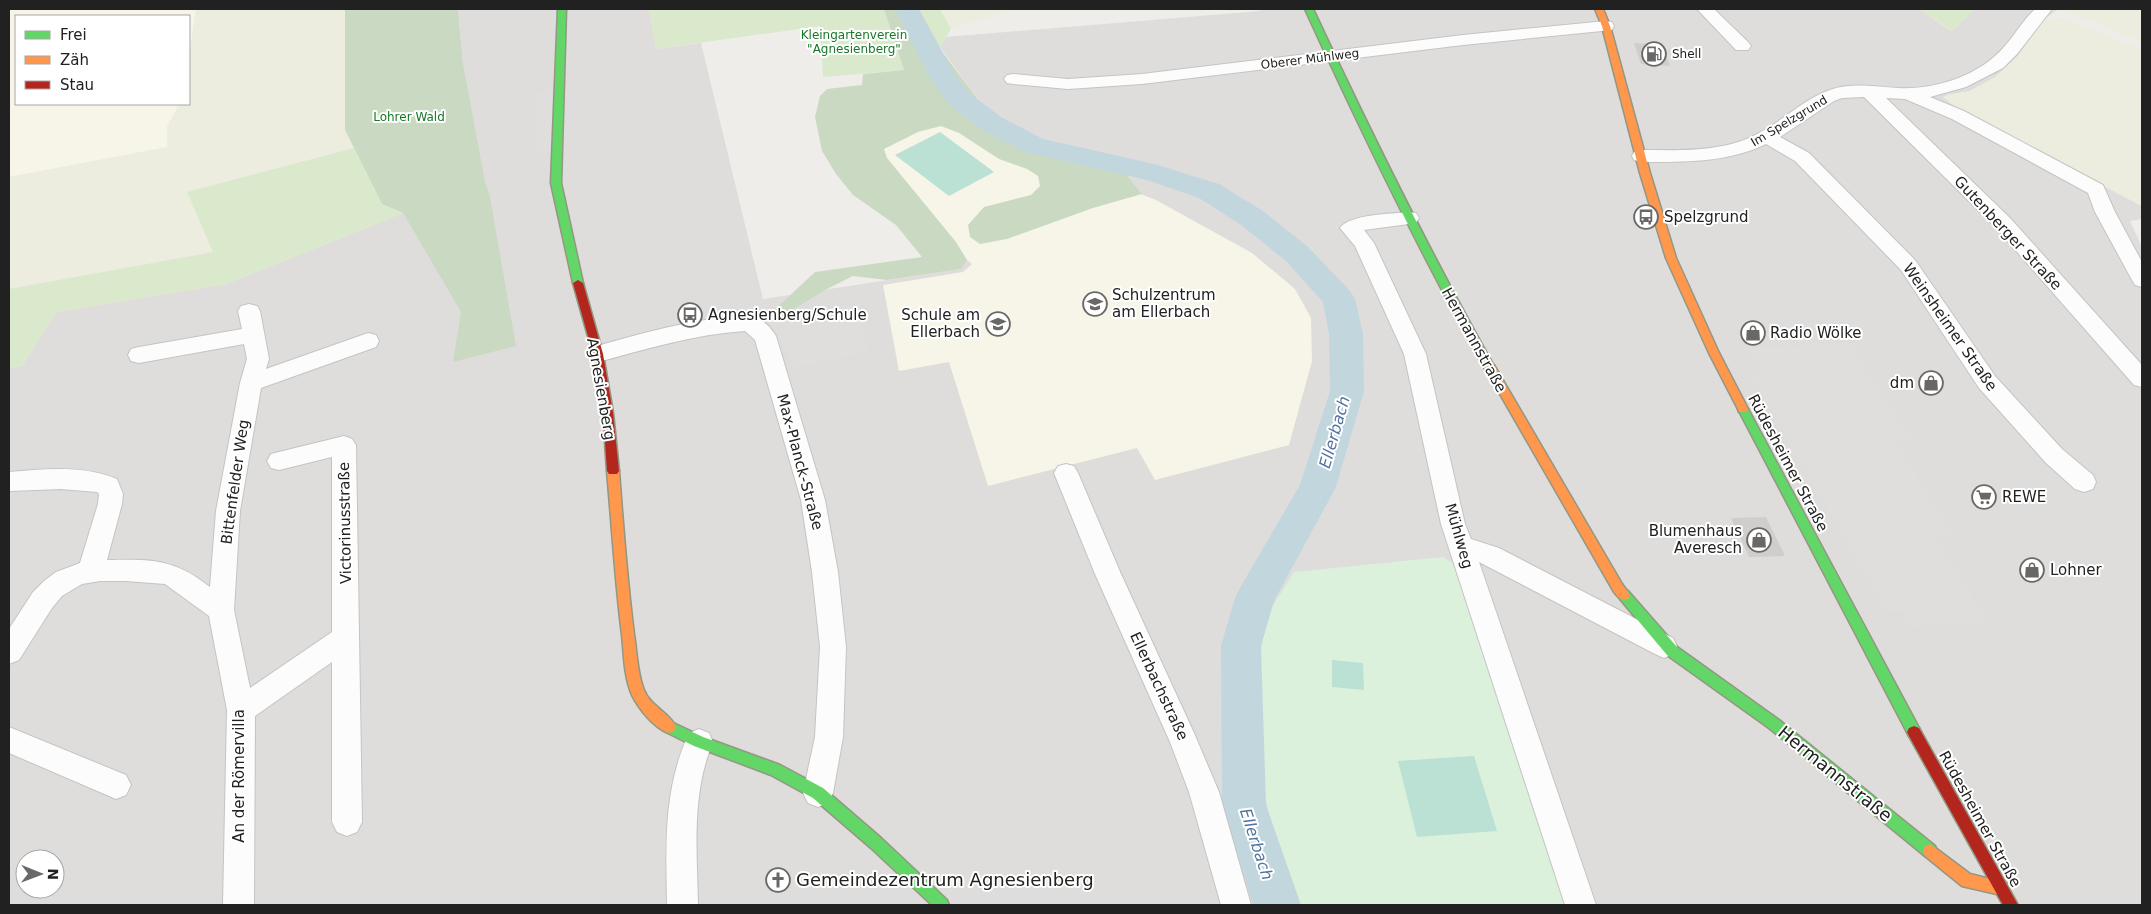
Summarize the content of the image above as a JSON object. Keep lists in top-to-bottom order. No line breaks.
{"streets":{"street":["Oberer Mühlweg","Im Spelzgrund","Gutenberger Straße","Weinsheimer Straße","Hermannstraße","Agnesienberg","Max-Planck-Straße","Rüdesheimer Straße","Bittenfelder Weg","Victorinusstraße","Mühlweg","Ellerbachstraße","An der Römervilla"]},"crossings":[["Oberer Mühlweg","Hermannstraße"],["Oberer Mühlweg","Rüdesheimer Straße"],["Im Spelzgrund","Gutenberger Straße"],["Im Spelzgrund","Weinsheimer Straße"],["Im Spelzgrund","Rüdesheimer Straße"],["Hermannstraße","Rüdesheimer Straße"],["Hermannstraße","Mühlweg"],["Agnesienberg","Max-Planck-Straße"],["Bittenfelder Weg","An der Römervilla"]],"water":["Ellerbach"],"parks":["Kleingartenverein \"Agnesienberg\"","Lohrer Wald"],"places":{"fuel station":["Shell"],"bus stop":["Spelzgrund","Agnesienberg/Schule"],"school or university":["Schulzentrum am Ellerbach","Schule am Ellerbach"],"shop":["Radio Wölke","dm","Blumenhaus Averesch","Lohner"],"supermarket":["REWE"],"church":["Gemeindezentrum Agnesienberg"]},"legend":["Frei","Zäh","Stau"],"north":"right"}
